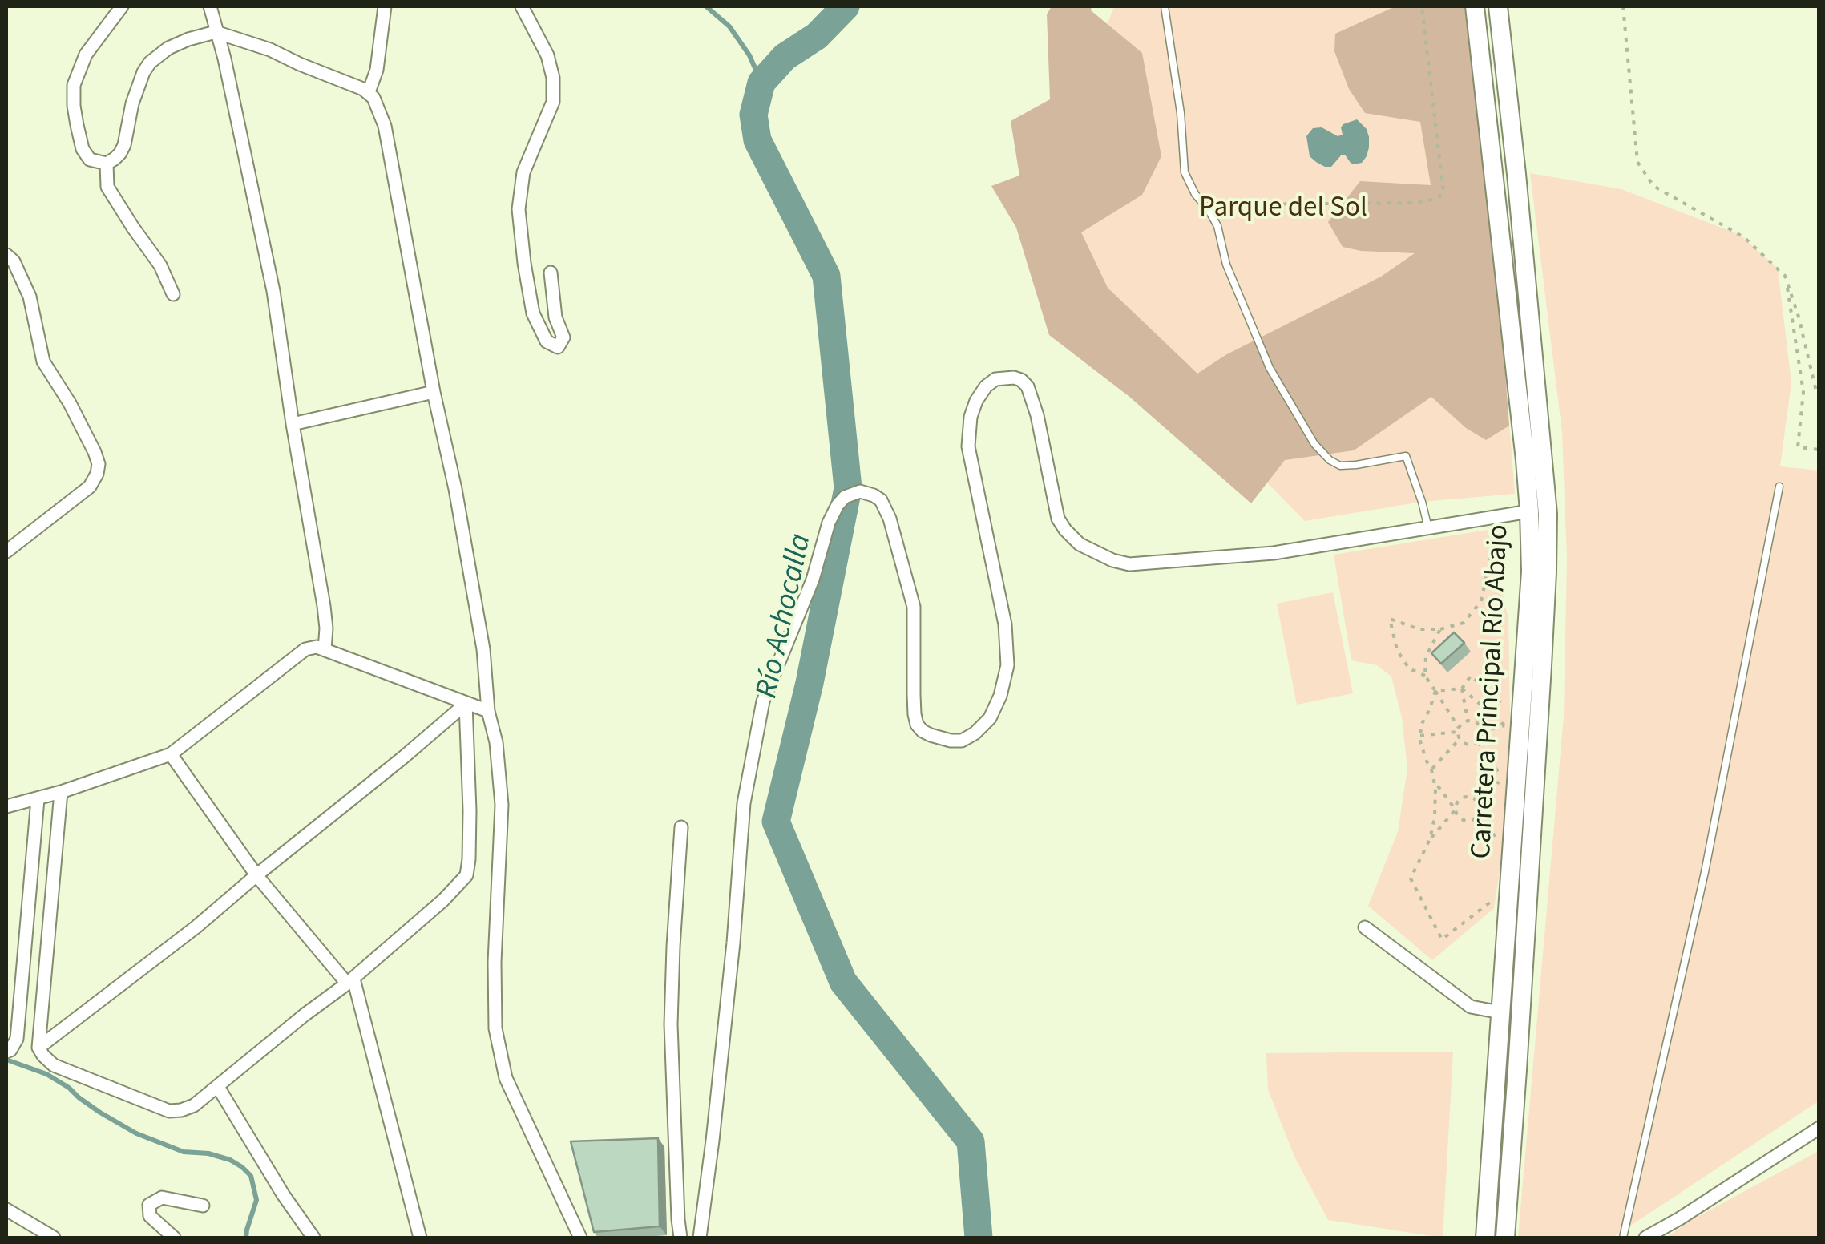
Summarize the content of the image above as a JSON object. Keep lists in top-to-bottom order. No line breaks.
{"streets":{"main road":["Carretera Principal Río Abajo"]},"water":["Río Achocalla"],"parks":["Parque del Sol"]}
